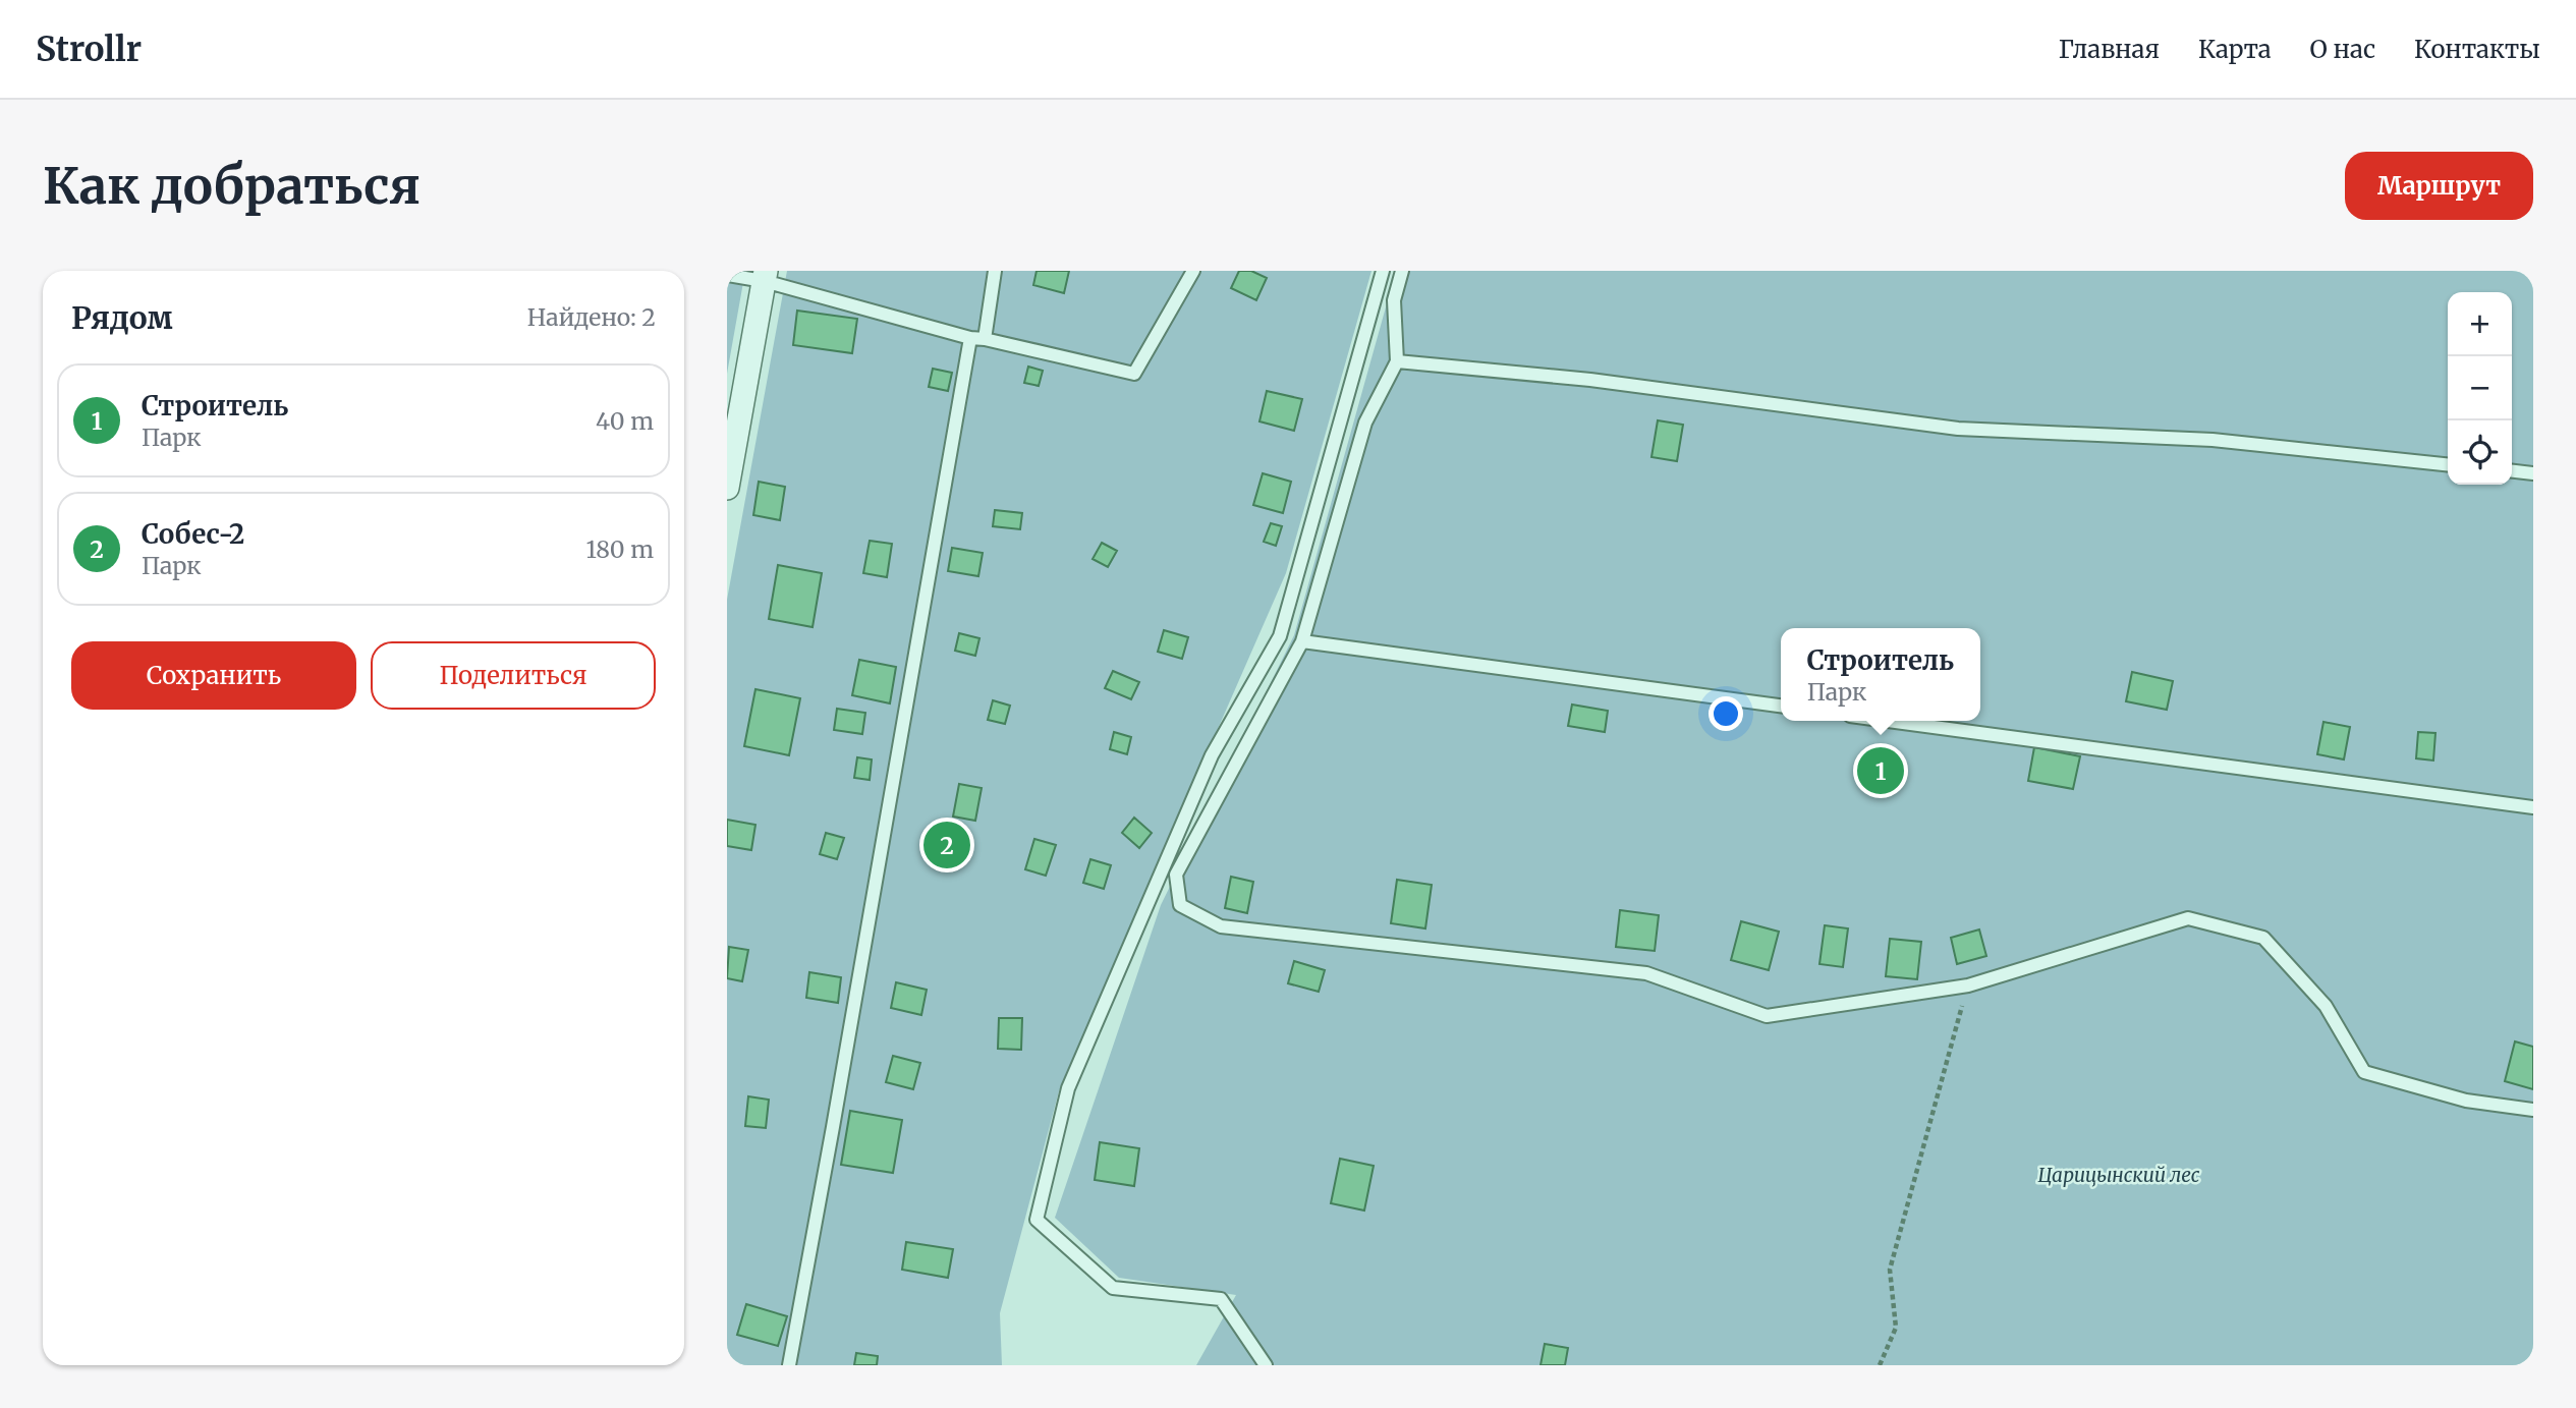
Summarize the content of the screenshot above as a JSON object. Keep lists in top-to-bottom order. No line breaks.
{"parks":["Царицынский лес"],"page":{"header":"Strollr","nav":["Главная","Карта","О нас","Контакты"],"buttons":["Маршрут",["Сохранить","Поделиться"]],"title":"Как добраться","heading":["Рядом","Найдено: 2"],"map_buttons":["+","−"],"list":[{"mark":"1","name":"Строитель","note":"Парк","value":"40 m"},{"mark":"2","name":"Собес-2","note":"Парк","value":"180 m"}],"popup":["Строитель","Парк"],"pins":["1","2"]}}
